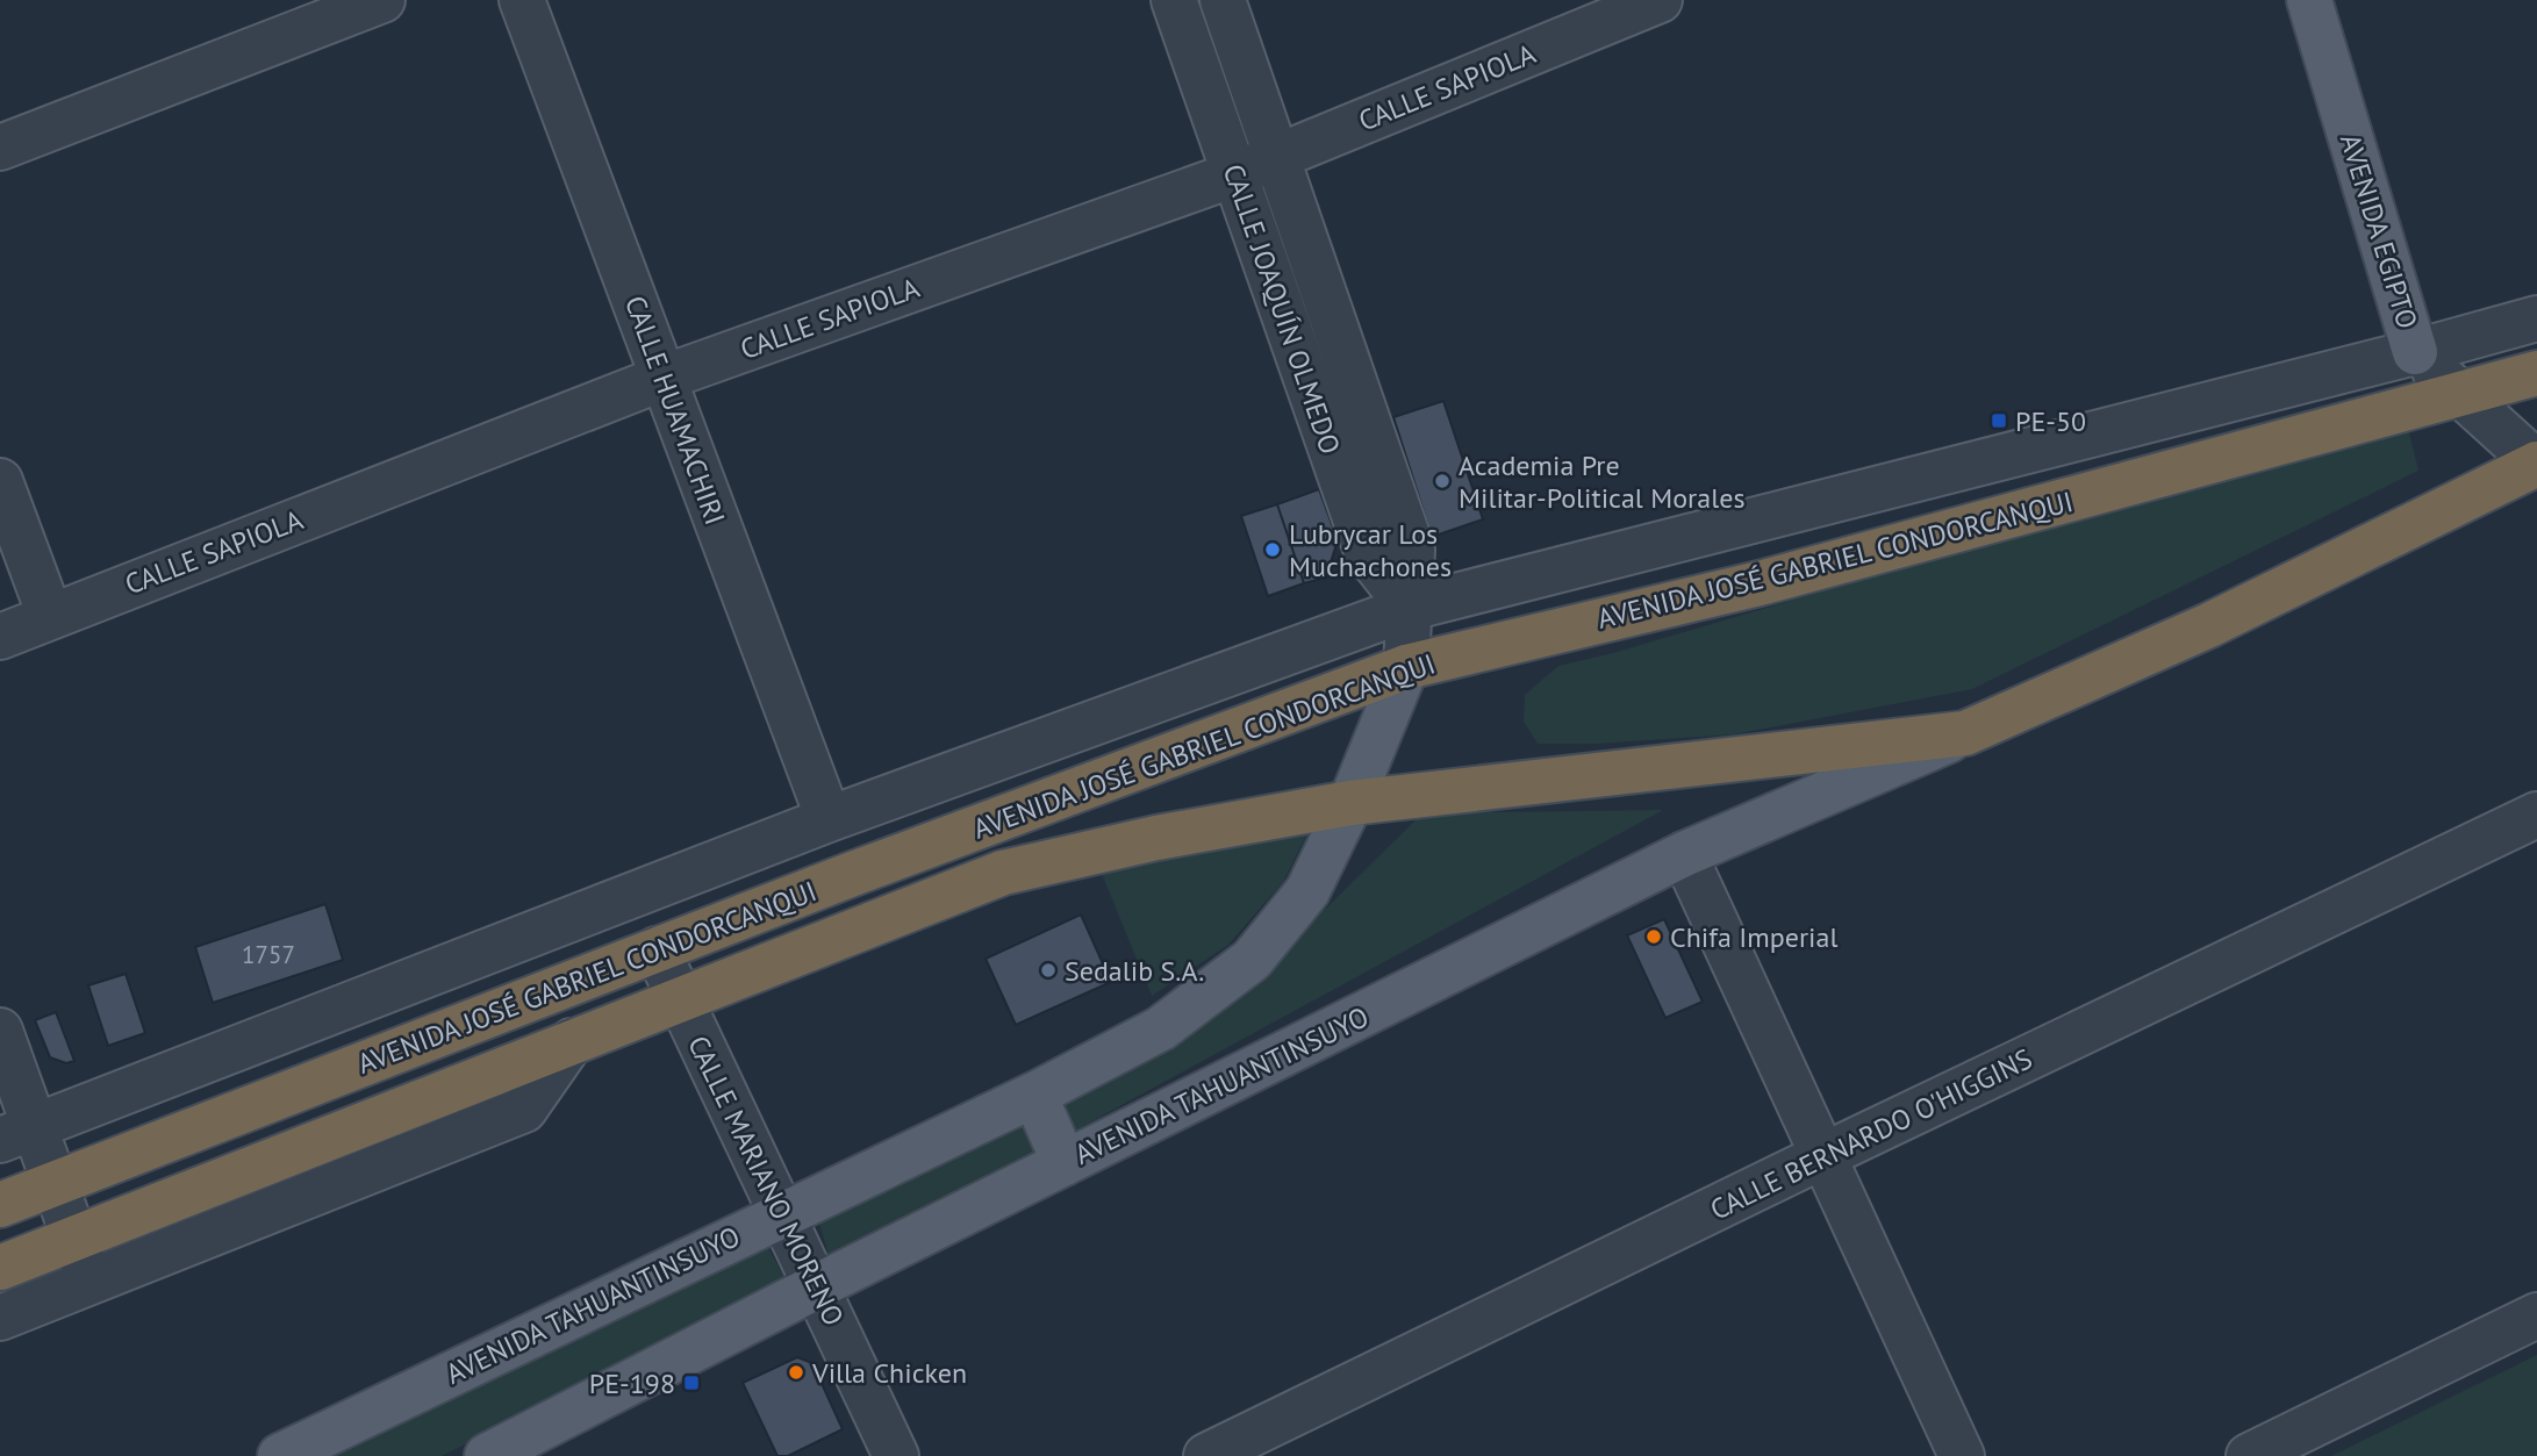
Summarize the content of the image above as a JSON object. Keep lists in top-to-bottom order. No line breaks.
{"streets":{"highway":["AVENIDA JOSÉ GABRIEL CONDORCANQUI"],"main road":["AVENIDA EGIPTO","AVENIDA TAHUANTINSUYO"],"street":["CALLE SAPIOLA","CALLE JOAQUÍN OLMEDO","CALLE HUAMACHIRI","CALLE BERNARDO O'HIGGINS","CALLE MARIANO MORENO"]},"crossings":[["CALLE SAPIOLA","CALLE JOAQUÍN OLMEDO"],["CALLE SAPIOLA","CALLE HUAMACHIRI"],["AVENIDA EGIPTO","AVENIDA JOSÉ GABRIEL CONDORCANQUI"],["CALLE JOAQUÍN OLMEDO","AVENIDA JOSÉ GABRIEL CONDORCANQUI"],["CALLE JOAQUÍN OLMEDO","AVENIDA TAHUANTINSUYO"],["CALLE HUAMACHIRI","AVENIDA JOSÉ GABRIEL CONDORCANQUI"],["AVENIDA JOSÉ GABRIEL CONDORCANQUI","AVENIDA TAHUANTINSUYO"],["AVENIDA JOSÉ GABRIEL CONDORCANQUI","CALLE MARIANO MORENO"],["AVENIDA TAHUANTINSUYO","CALLE MARIANO MORENO"]],"places":{"transit":["PE-50","PE-198"],"other":["Academia Pre Militar-Political Morales","Lubrycar Los Muchachones","Chifa Imperial","Sedalib S.A.","Villa Chicken"]},"house_numbers":["1757"]}
